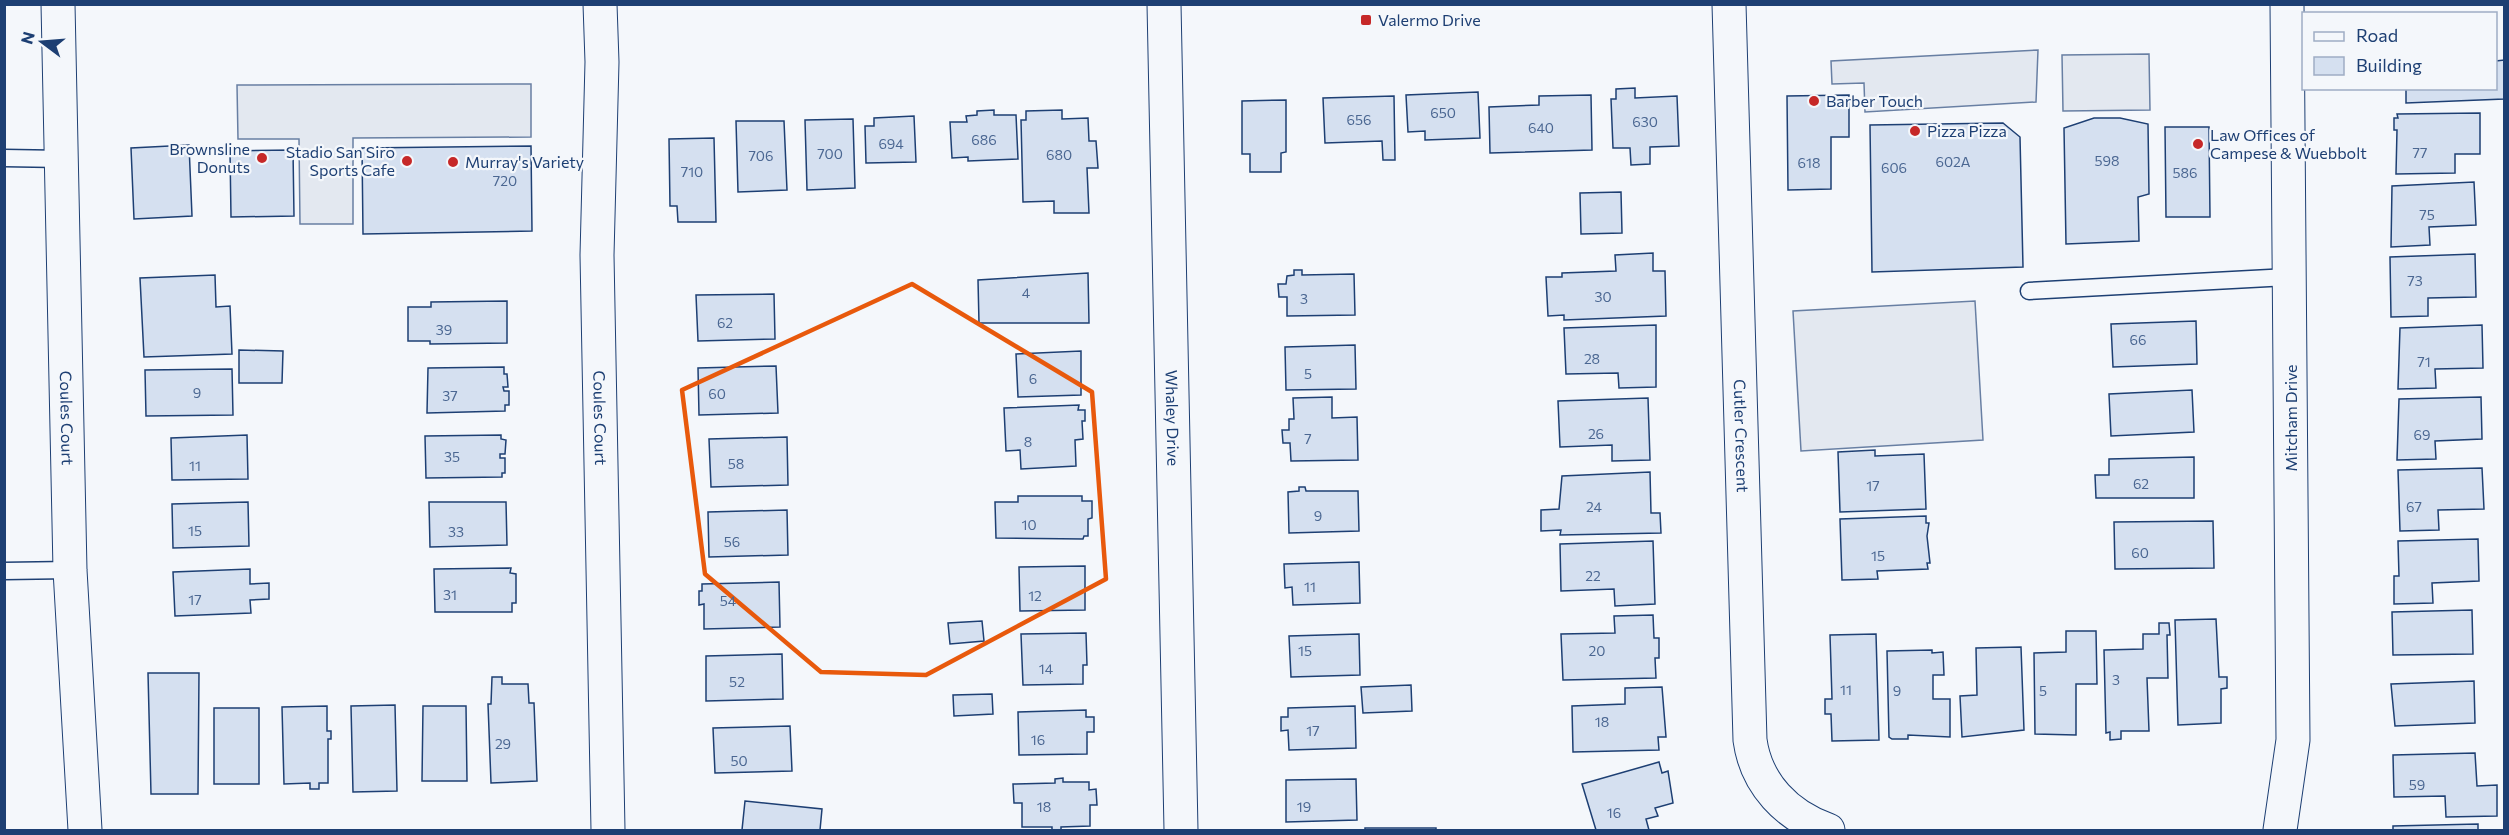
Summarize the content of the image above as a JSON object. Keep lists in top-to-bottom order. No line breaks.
{"streets":{"street":["Coules Court","Whaley Drive","Mitcham Drive","Cutler Crescent"]},"places":{"transit":["Valermo Drive"],"other":["Barber Touch","Pizza Pizza","Law Offices of Campese & Wuebbolt","Brownsline Donuts","Stadio San Siro Sports Cafe","Murray's Variety"]},"house_numbers":["650","656","630","640","686","694","77","700","680","706","598","602A","618","606","710","586","720","75","73","4","30","3","62","39","66","28","71","5","6","9","60","37","26","69","7","8","35","58","11","62","17","24","67","9","10","15","33","56","60","15","22","11","31","12","17","54","15","20","14","3","52","11","9","5","18","17","16","29","50","59","18","19","16"],"legend":["Road","Building"],"north":"left"}
